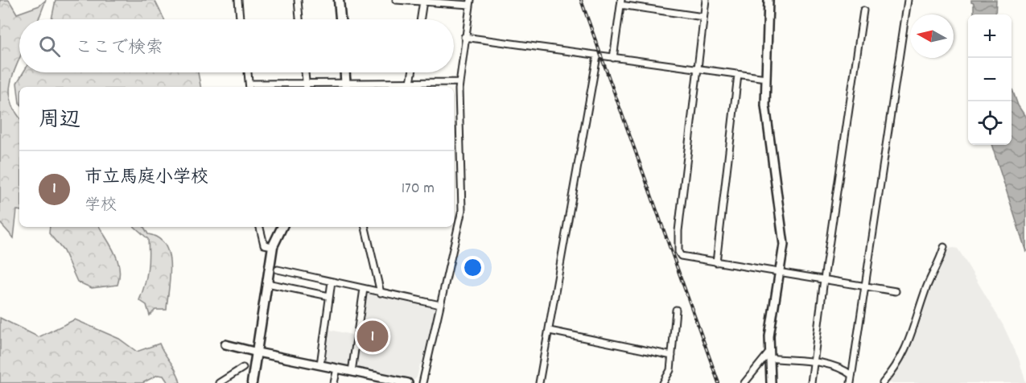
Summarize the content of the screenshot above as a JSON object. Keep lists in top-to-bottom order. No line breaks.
{"north":"left","page":{"map_buttons":["+","−"],"search":"ここで検索","heading":"周辺","list":[{"mark":"1","name":"市立馬庭小学校","note":"学校","value":"170 m"}],"pins":"1"}}
